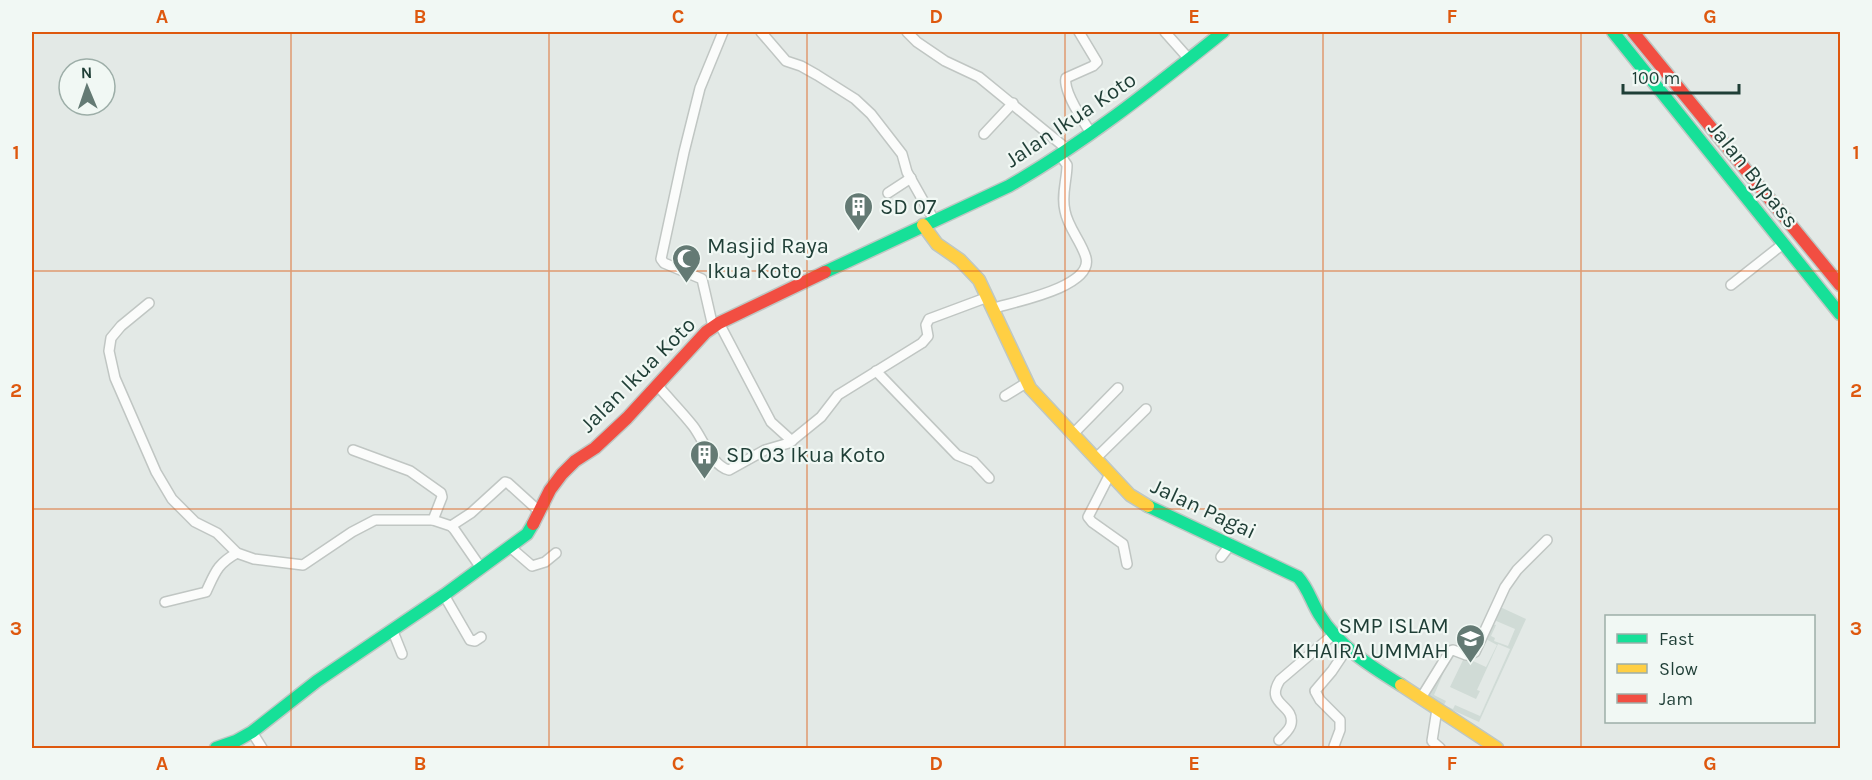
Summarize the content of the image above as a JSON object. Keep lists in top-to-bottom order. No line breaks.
{"streets":{"main road":["Jalan Ikua Koto","Jalan Bypass","Jalan Pagai"]},"crossings":[["Jalan Ikua Koto","Jalan Pagai"]],"places":{"building":["SD 07","SD 03 Ikua Koto"],"mosque":["Masjid Raya Ikua Koto"],"school or university":["SMP ISLAM KHAIRA UMMAH"]},"legend":["Fast","Slow","Jam"],"scale_bar":"100 m","north":"top","grid":{"columns":["A","B","C","D","E","F","G"],"rows":["1","2","3"]}}
